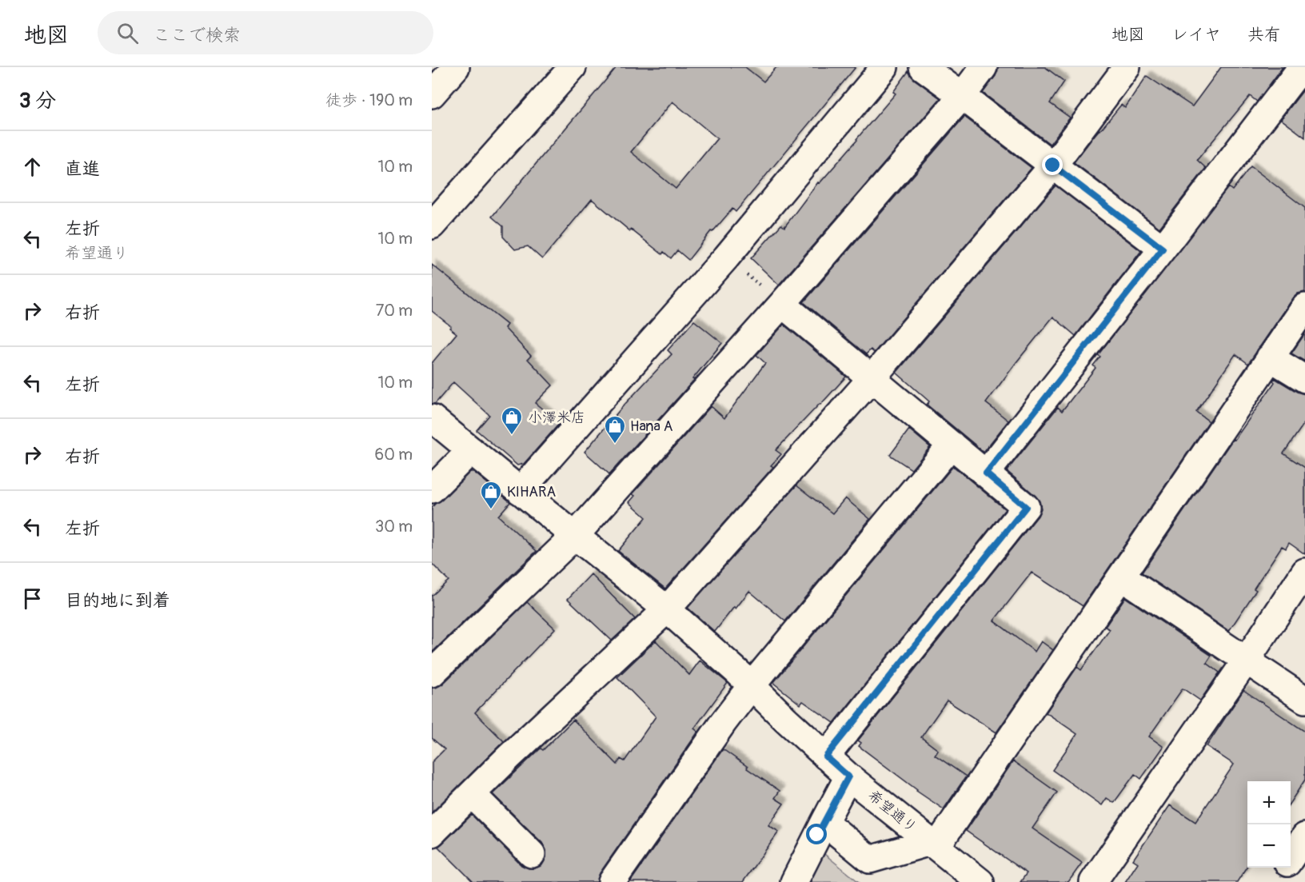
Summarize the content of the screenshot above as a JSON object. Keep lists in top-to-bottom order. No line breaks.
{"streets":{"street":["希望通り"]},"places":{"shop":["小澤米店","Hana A","KIHARA"]},"page":{"header":"地図","search":"ここで検索","nav":["地図","レイヤ","共有"],"heading":["3 分","徒歩 · 190 m"],"list":[["直進","10 m"],["左折","希望通り","10 m"],["右折","70 m"],["左折","10 m"],["右折","60 m"],["左折","30 m"],"目的地に到着"],"map_buttons":["+","−"]}}
